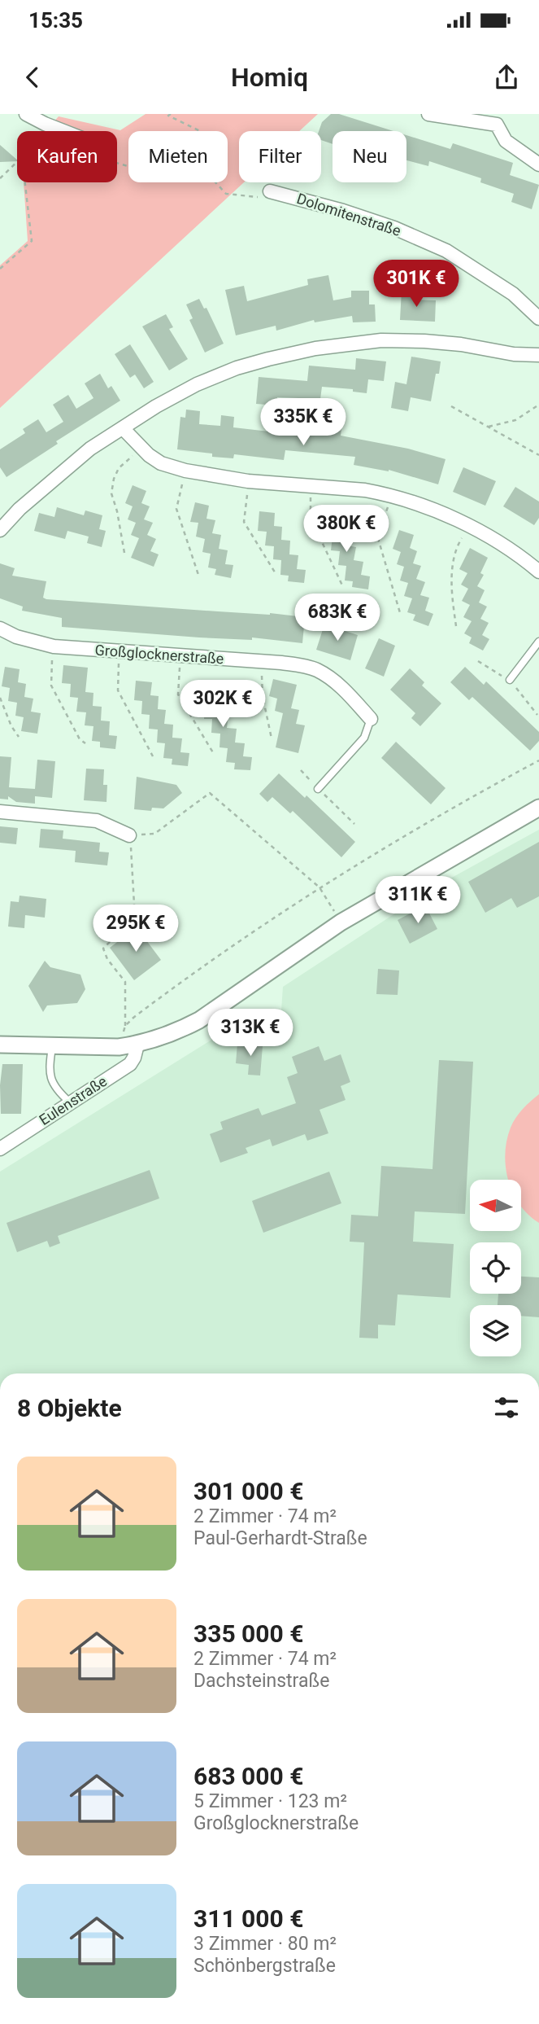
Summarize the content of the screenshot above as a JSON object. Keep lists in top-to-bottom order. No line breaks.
{"streets":{"street":["Dolomitenstraße","Großglocknerstraße","Eulenstraße"]},"north":"left","page":{"status":"15:35","header":"Homiq","chip":["Kaufen","Mieten","Filter","Neu"],"price":["301K €","335K €","380K €","683K €","302K €","311K €","295K €","313K €"],"heading":"8 Objekte","list":[{"name":"301 000 €","note":"2 Zimmer · 74 m² · Paul-Gerhardt-Straße"},{"name":"335 000 €","note":"2 Zimmer · 74 m² · Dachsteinstraße"},{"name":"683 000 €","note":"5 Zimmer · 123 m² · Großglocknerstraße"},{"name":"311 000 €","note":"3 Zimmer · 80 m² · Schönbergstraße"}]}}
